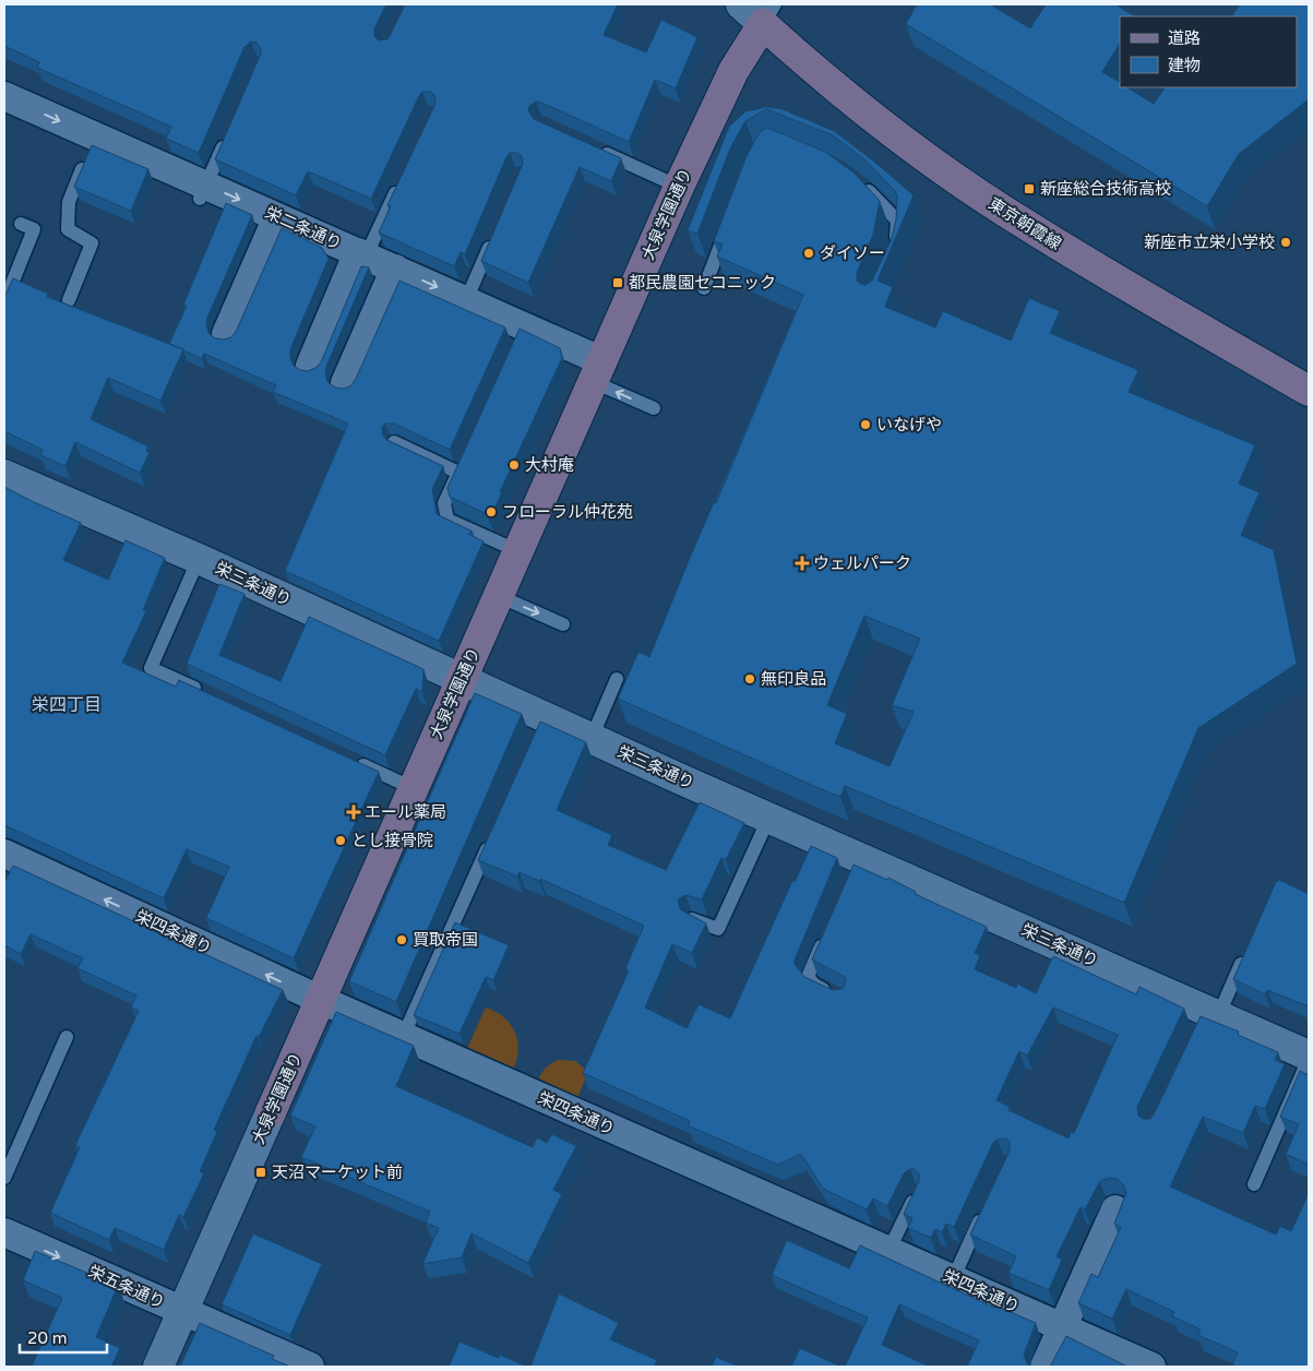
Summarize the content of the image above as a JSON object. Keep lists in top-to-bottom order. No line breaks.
{"streets":{"main road":["大泉学園通り","東京朝霞線"],"street":["栄二条通り","栄三条通り","栄四条通り","栄五条通り"]},"crossings":[["大泉学園通り","東京朝霞線"],["大泉学園通り","栄二条通り"],["大泉学園通り","栄三条通り"],["大泉学園通り","栄四条通り"],["大泉学園通り","栄五条通り"]],"one_way":["栄二条通り","栄五条通り"],"districts":["栄四丁目"],"places":{"transit":["新座総合技術高校","都民農園セコニック","天沼マーケット前"],"other":["新座市立栄小学校","ダイソー","いなげや","大村庵","フローラル仲花苑","無印良品","とし接骨院","買取帝国"],"health":["ウェルパーク","エール薬局"]},"legend":["道路","建物"],"scale_bar":"20 m"}
